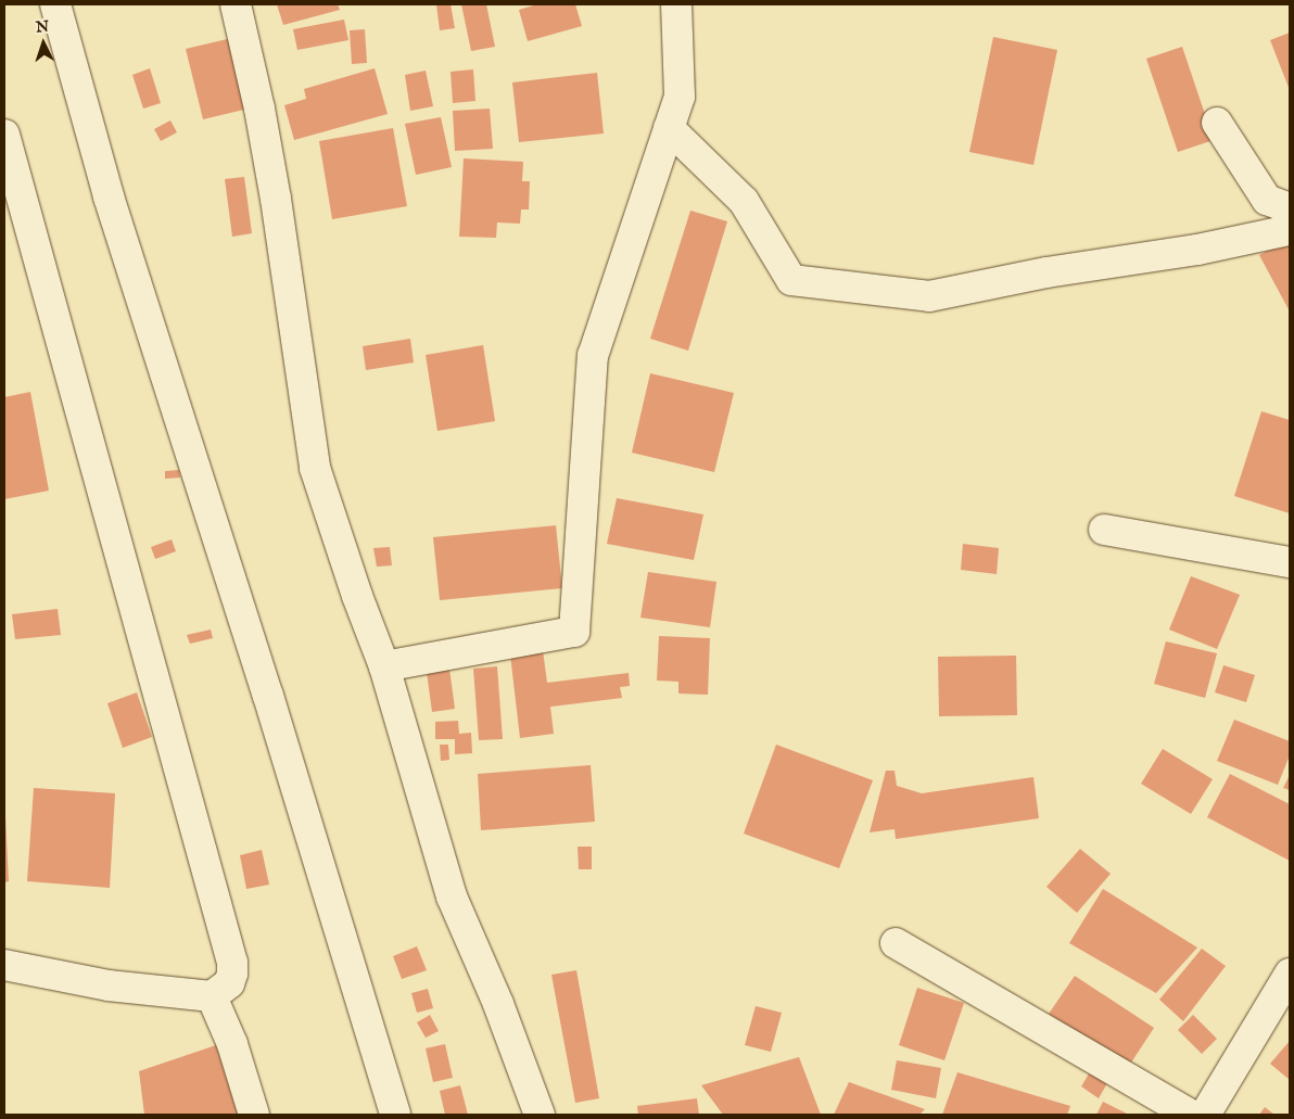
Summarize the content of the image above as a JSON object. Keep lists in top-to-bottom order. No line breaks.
{"north":"top"}
